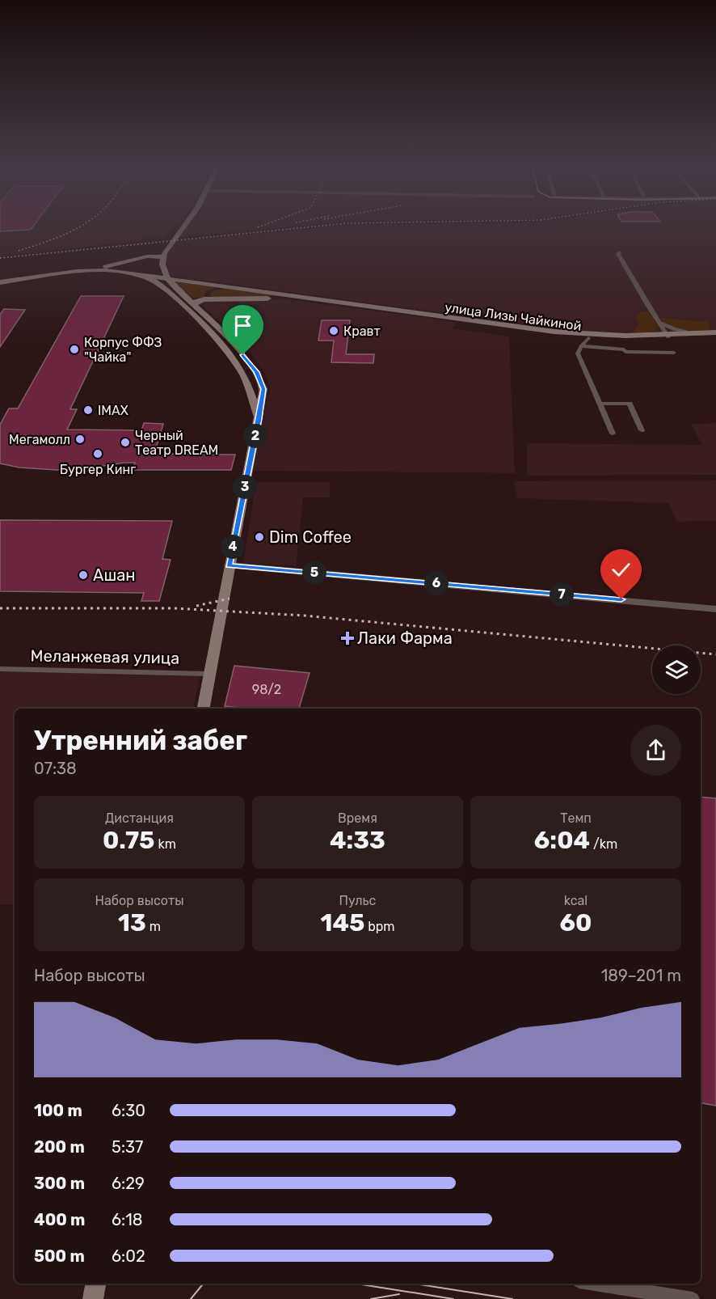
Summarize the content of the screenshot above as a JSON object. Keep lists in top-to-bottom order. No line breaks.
{"streets":{"main road":["улица Лизы Чайкиной"],"street":["Меланжевая улица"]},"places":{"other":["Кравт","Корпус ФФЗ \"Чайка\"","IMAX","Мегамолл","Черный Театр DREAM","Бургер Кинг","Dim Coffee","Ашан"],"health":["Лаки Фарма"]},"house_numbers":["98/2"],"page":{"pins":["2","3","4","5","6","7"],"heading":["Утренний забег","07:38"],"stats":[["Дистанция","0.75 km"],["Время","4:33"],["Темп","6:04 /km"],["Набор высоты","13 m"],["Пульс","145 bpm"],["kcal","60"]],"chart":["Набор высоты","189–201 m"],"list":[{"name":"100 m","note":"6:30"},{"name":"200 m","note":"5:37"},{"name":"300 m","note":"6:29"},{"name":"400 m","note":"6:18"},{"name":"500 m","note":"6:02"}]}}
